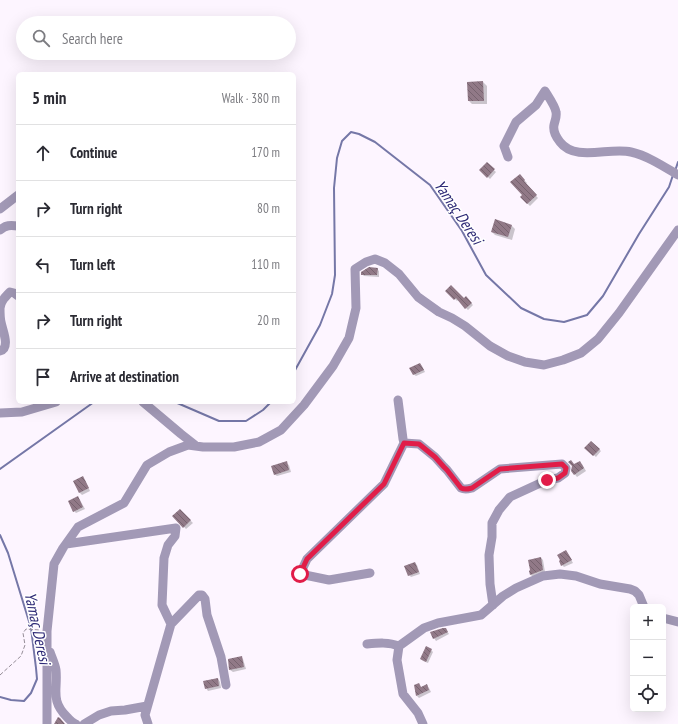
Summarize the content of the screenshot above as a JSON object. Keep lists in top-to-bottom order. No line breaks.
{"water":["Yamaç Deresi"],"page":{"search":"Search here","heading":["5 min","Walk · 380 m"],"list":[["Continue","170 m"],["Turn right","80 m"],["Turn left","110 m"],["Turn right","20 m"],"Arrive at destination"],"map_buttons":["+","−"]}}
